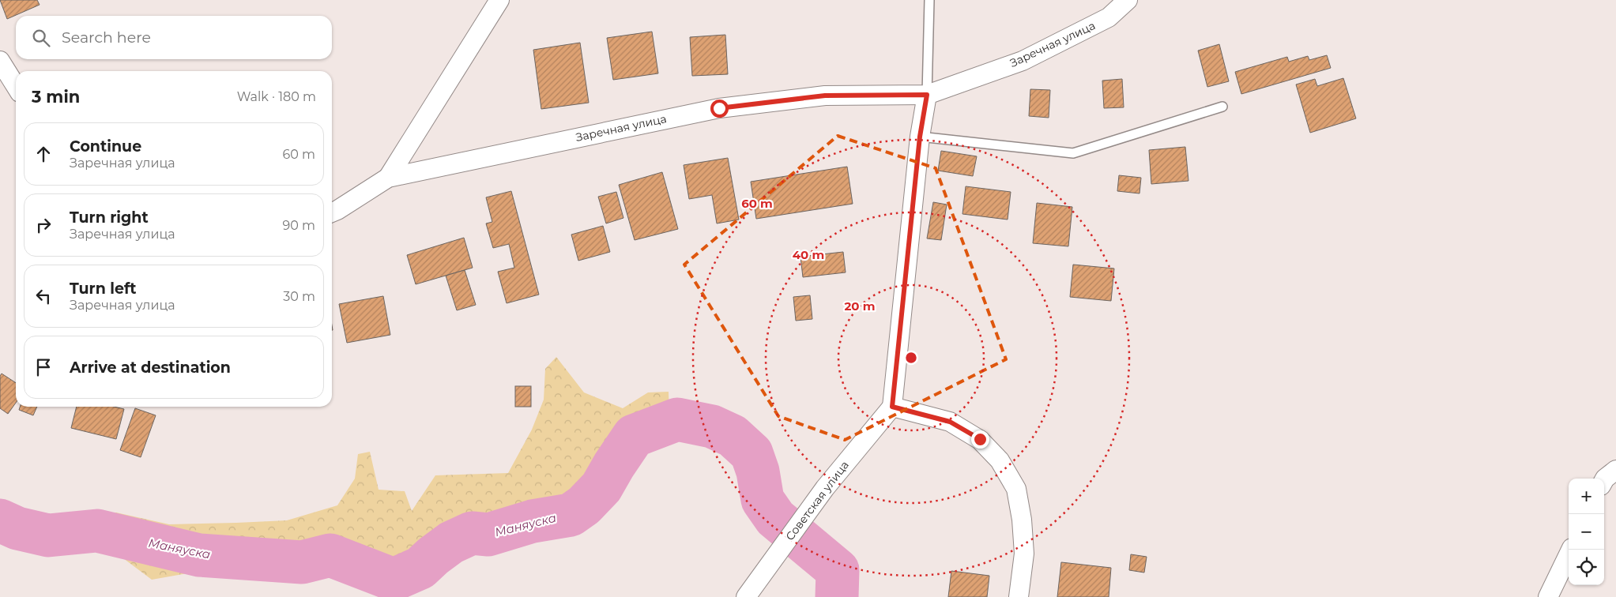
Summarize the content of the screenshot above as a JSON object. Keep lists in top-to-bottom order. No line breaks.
{"streets":{"street":["Заречная улица","Советская улица"]},"water":["Маняуска"],"page":{"search":"Search here","heading":["3 min","Walk · 180 m"],"list":[["Continue","Заречная улица","60 m"],["Turn right","Заречная улица","90 m"],["Turn left","Заречная улица","30 m"],"Arrive at destination"],"map_buttons":["+","−"]},"rings":["60 m","40 m","20 m"]}
